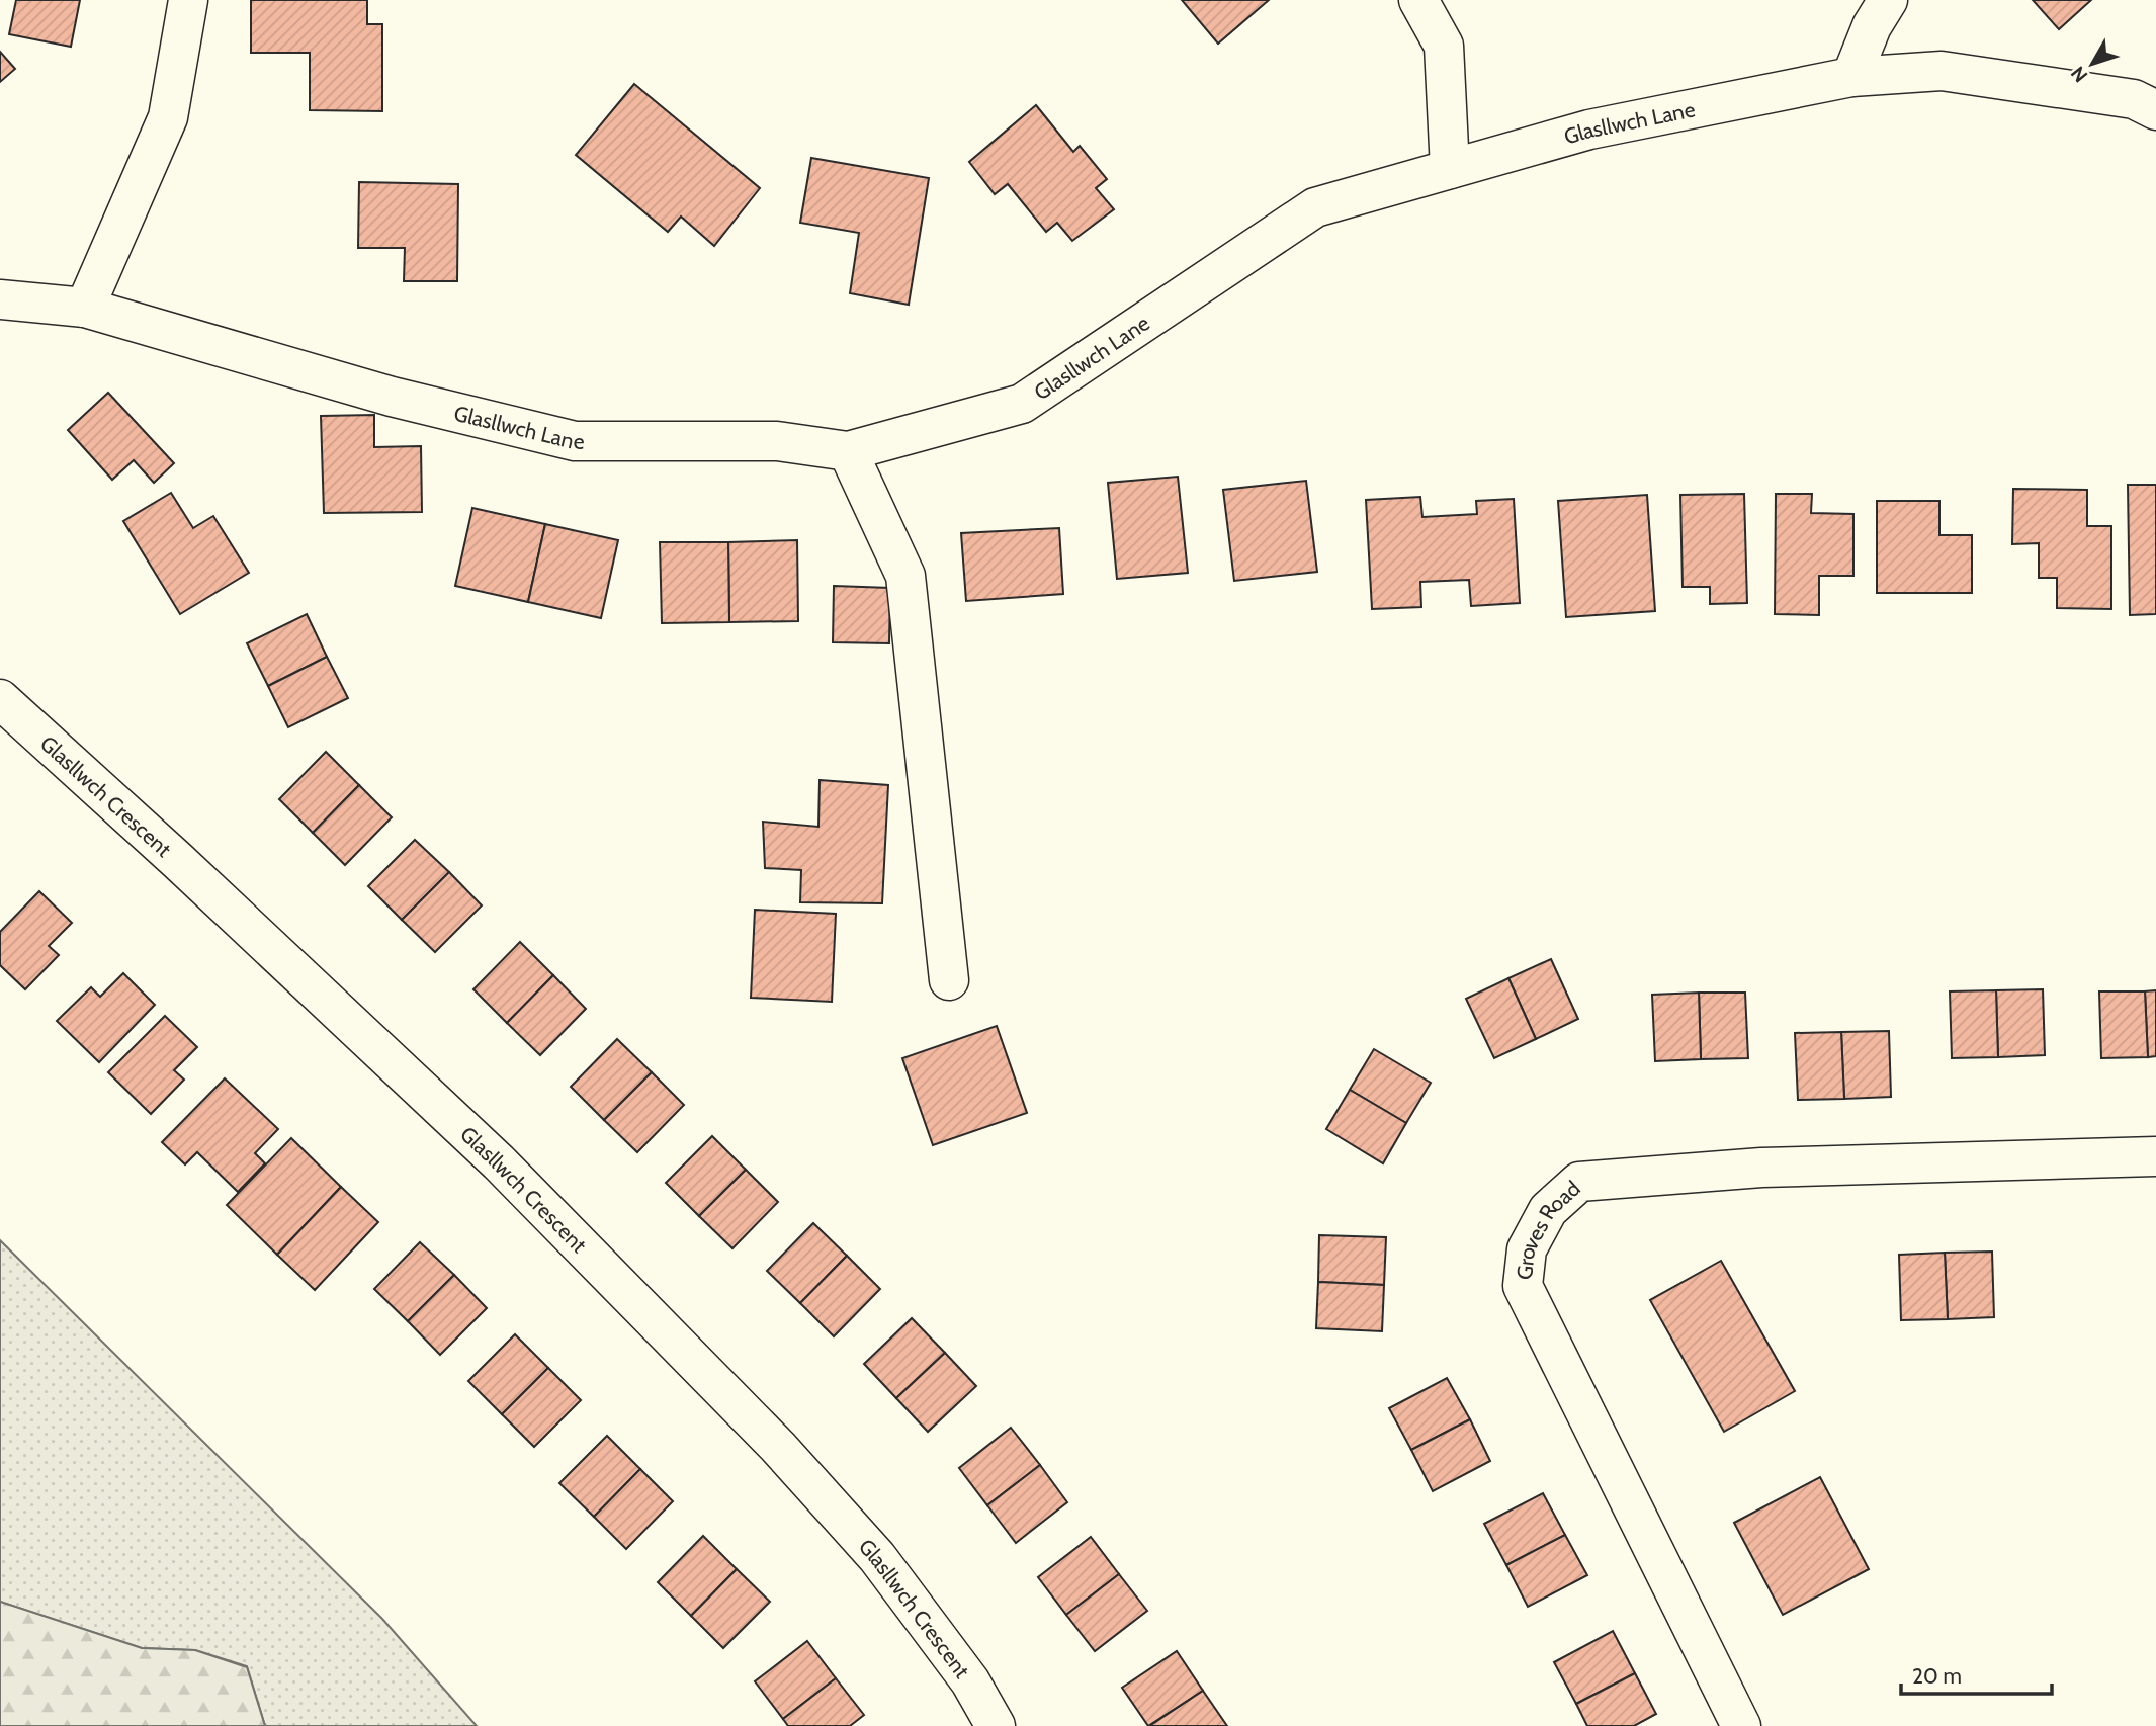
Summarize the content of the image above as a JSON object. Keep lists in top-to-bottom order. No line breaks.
{"streets":{"street":["Glasllwch Lane","Glasllwch Crescent","Groves Road"]},"scale_bar":"20 m","north":"bottom left"}
